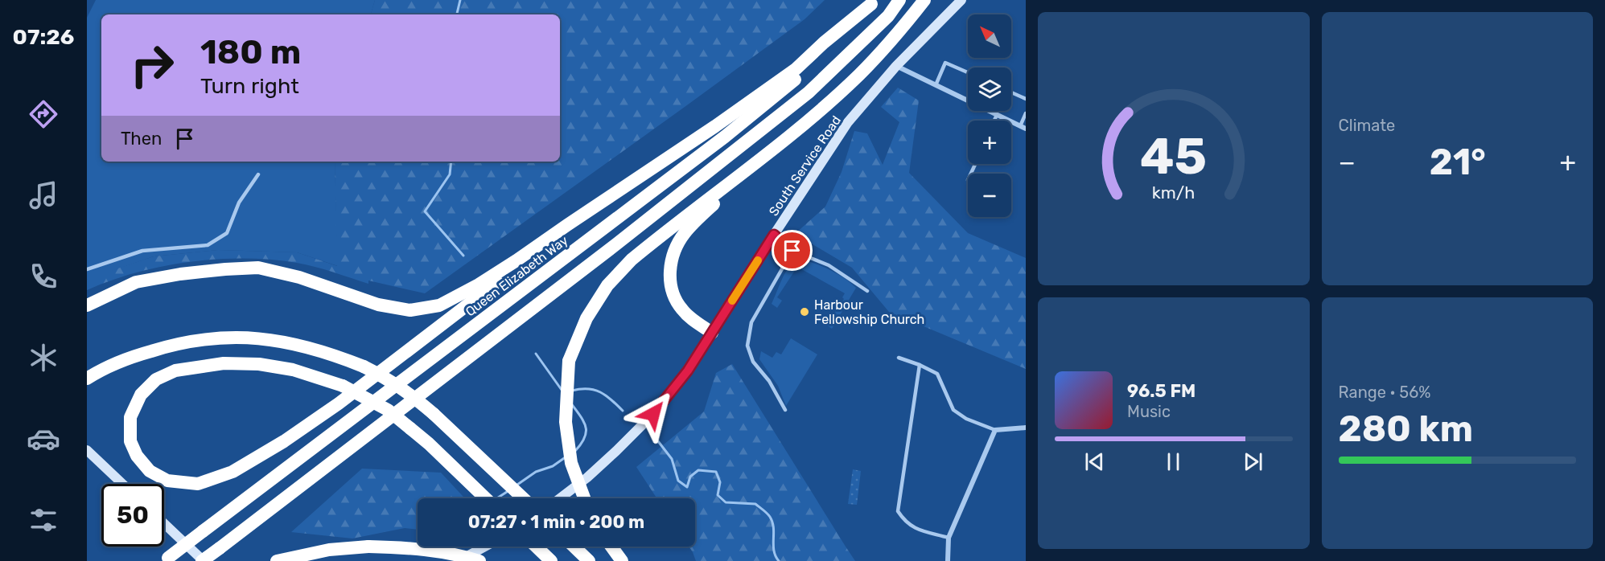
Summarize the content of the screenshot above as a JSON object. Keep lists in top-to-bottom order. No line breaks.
{"streets":{"highway":["Queen Elizabeth Way"],"main road":["South Service Road"]},"places":["Harbour Fellowship Church"],"north":"top left","page":{"tabs":"07:26","tile":["Climate",["Range · 56%","280 km"]],"map_buttons":["+","−"],"turn":["180 m","Turn right"],"then":"Then","heat":["−","21°","+"],"song":["96.5 FM","Music"],"limit":"50","trip":"07:27 · 1 min · 200 m","gauge":["45","km/h"]}}
